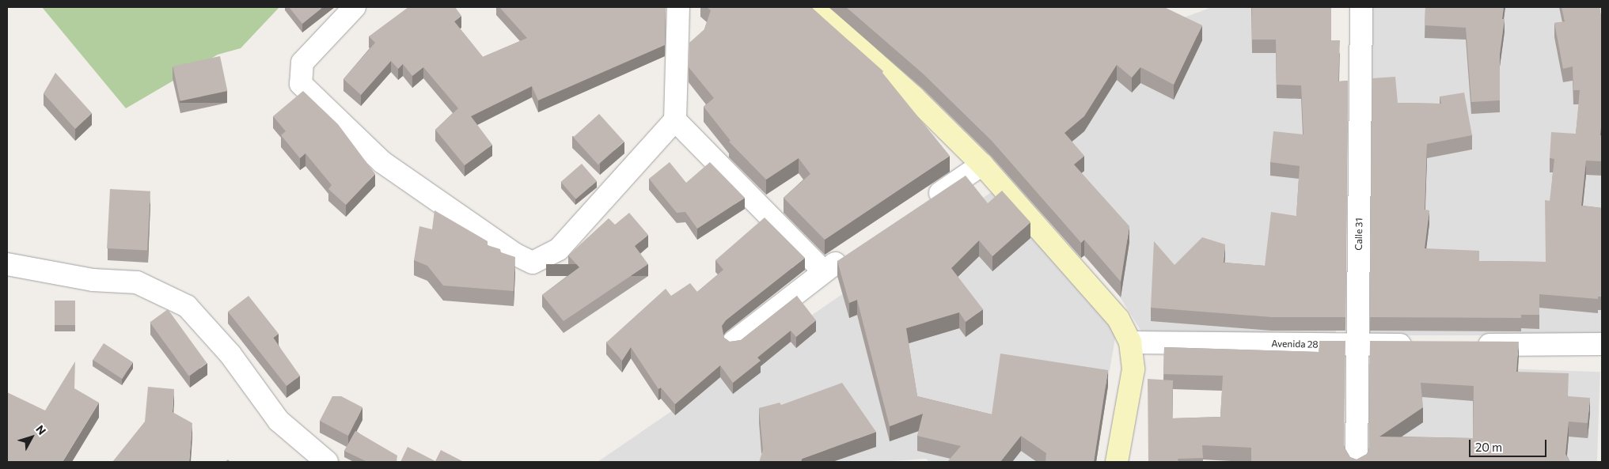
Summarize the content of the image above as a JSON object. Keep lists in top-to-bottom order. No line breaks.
{"streets":{"street":["Calle 31","Avenida 28"]},"crossings":[["Calle 31","Avenida 28"]],"scale_bar":"20 m","north":"top right"}
